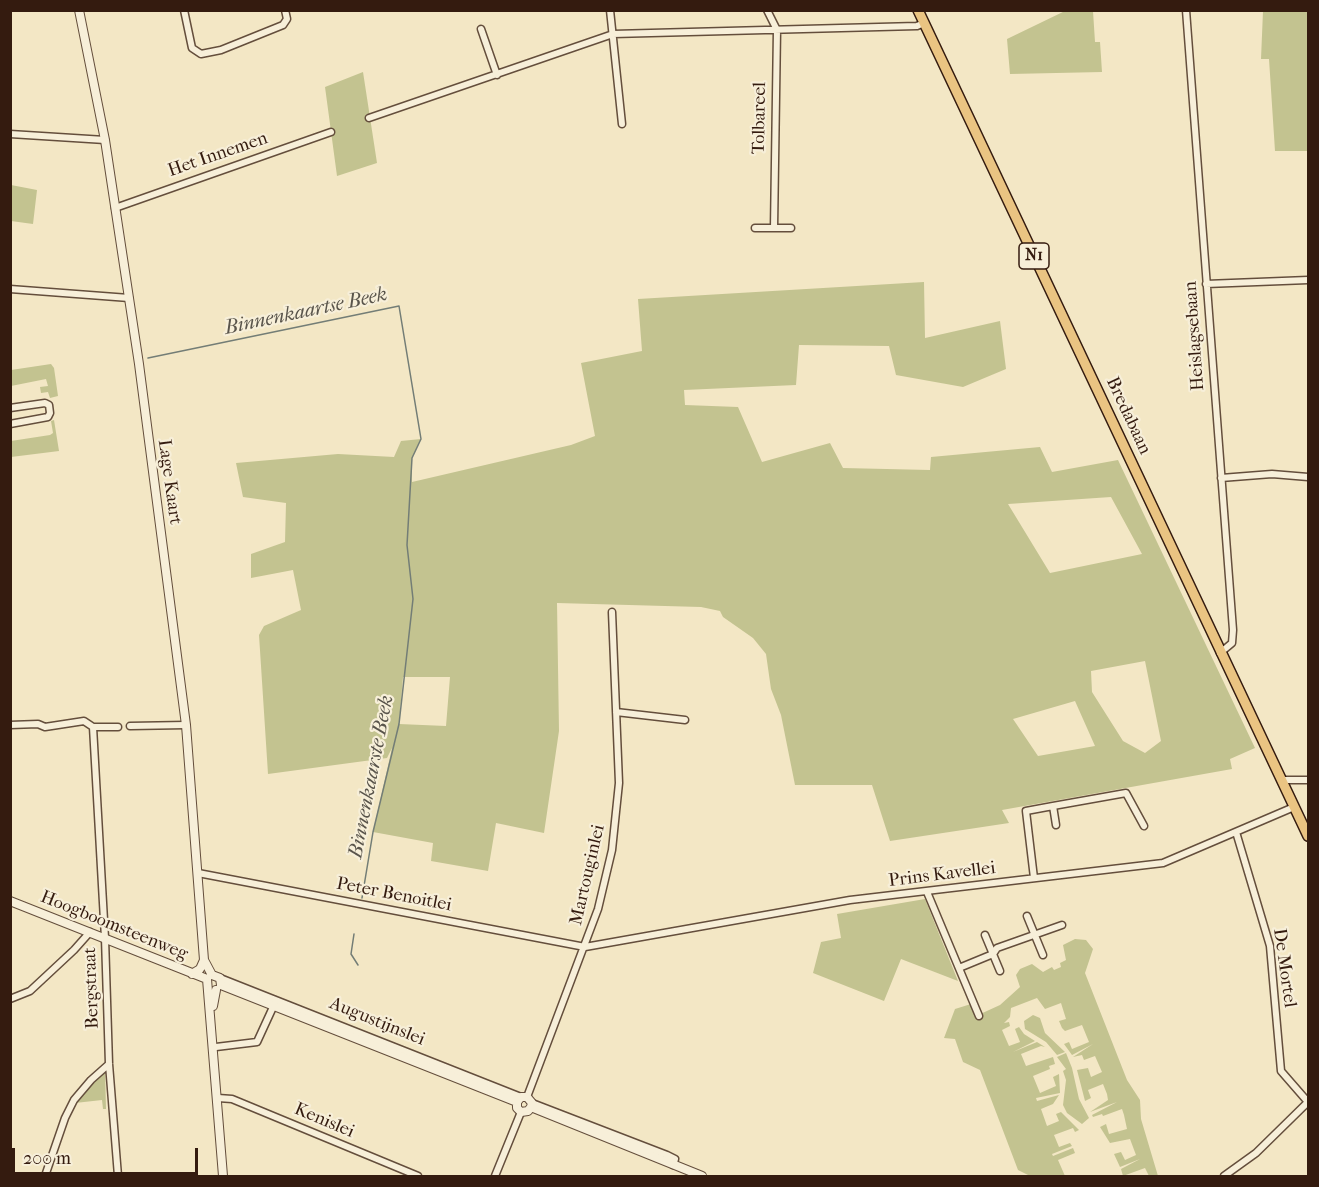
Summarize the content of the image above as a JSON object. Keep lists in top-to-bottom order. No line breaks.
{"streets":{"main road":["N1","Bredabaan"],"street":["Tolbareel","Het Innemen","Heislagsebaan","Lage Kaart","Martouginlei","Prins Kavellei","Peter Benoitlei","Hoogboomsteenweg","De Mortel","Bergstraat","Augustijnslei","Kenislei"]},"crossings":[["Het Innemen","Lage Kaart"],["Heislagsebaan","Bredabaan"],["Bredabaan","Prins Kavellei"],["Lage Kaart","Peter Benoitlei"],["Lage Kaart","Hoogboomsteenweg"],["Lage Kaart","Augustijnslei"],["Lage Kaart","Kenislei"],["Martouginlei","Prins Kavellei"],["Martouginlei","Peter Benoitlei"],["Martouginlei","Augustijnslei"],["Prins Kavellei","Peter Benoitlei"],["Prins Kavellei","De Mortel"],["Hoogboomsteenweg","Bergstraat"],["Hoogboomsteenweg","Augustijnslei"]],"water":["Binnenkaartse Beek","Binnenkaarste Beek"],"scale_bar":"200 m"}
